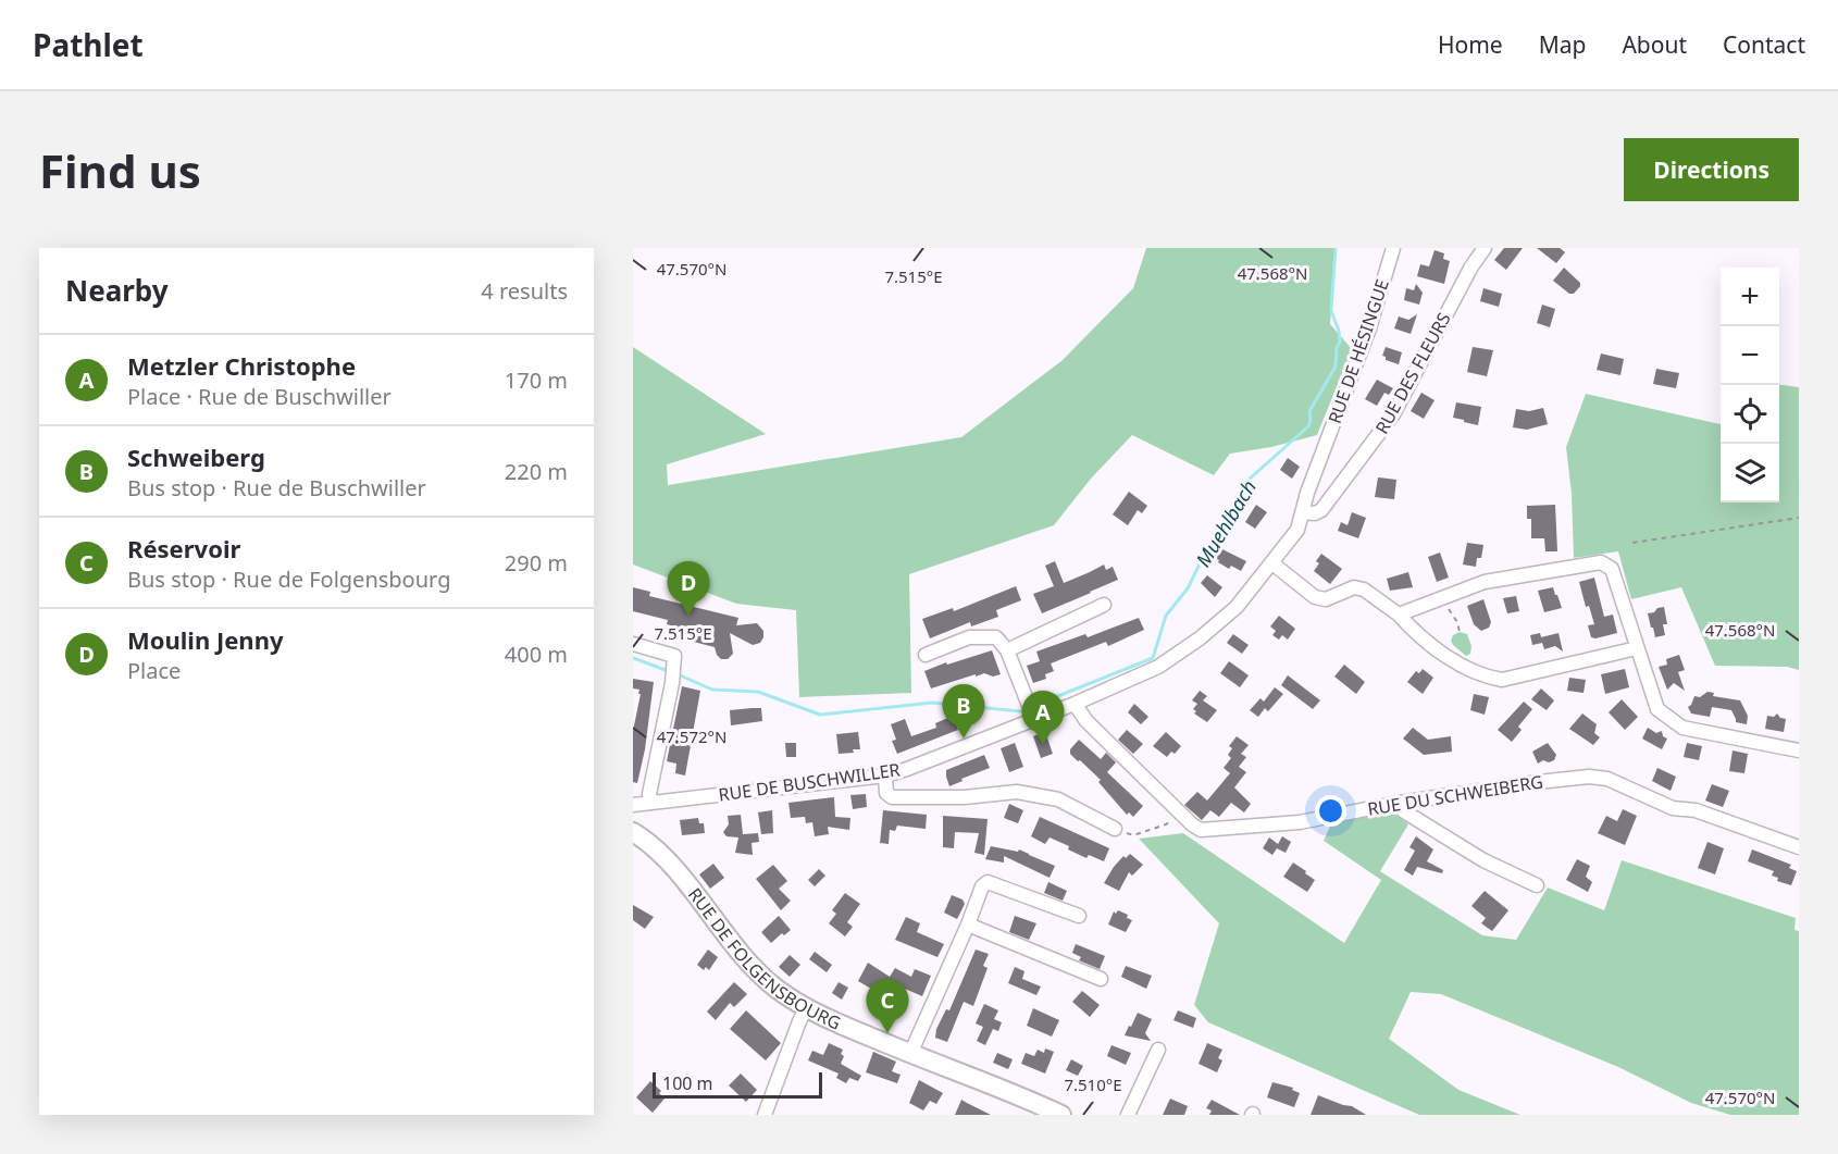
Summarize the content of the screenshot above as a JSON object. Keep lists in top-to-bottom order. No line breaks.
{"streets":{"main road":["RUE DE FOLGENSBOURG"],"street":["RUE DE HÉSINGUE","RUE DES FLEURS","RUE DE BUSCHWILLER","RUE DU SCHWEIBERG"]},"crossings":[["RUE DE HÉSINGUE","RUE DE BUSCHWILLER"],["RUE DES FLEURS","RUE DE BUSCHWILLER"],["RUE DE BUSCHWILLER","RUE DU SCHWEIBERG"]],"water":["Muehlbach"],"scale_bar":"100 m","page":{"header":"Pathlet","nav":["Home","Map","About","Contact"],"buttons":"Directions","title":"Find us","heading":["Nearby","4 results"],"map_buttons":["+","−"],"list":[{"mark":"A","name":"Metzler Christophe","note":"Place · Rue de Buschwiller","value":"170 m"},{"mark":"B","name":"Schweiberg","note":"Bus stop · Rue de Buschwiller","value":"220 m"},{"mark":"C","name":"Réservoir","note":"Bus stop · Rue de Folgensbourg","value":"290 m"},{"mark":"D","name":"Moulin Jenny","note":"Place","value":"400 m"}],"pins":["D","B","A","C"],"scale":"100 m"},"coordinates":["47.570°N","47.568°N","7.515°E","47.572°N","7.510°E"]}
